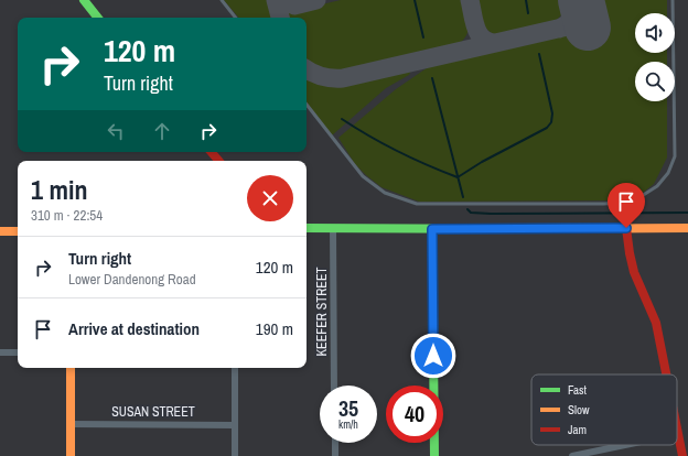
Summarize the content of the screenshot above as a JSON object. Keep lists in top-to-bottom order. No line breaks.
{"streets":{"street":["KEEFER STREET","SUSAN STREET"]},"legend":["Fast","Slow","Jam"],"page":{"turn":["120 m","Turn right"],"heading":["1 min","310 m · 22:54"],"list":[{"name":"Turn right","note":"Lower Dandenong Road","value":"120 m"},{"name":"Arrive at destination","value":"190 m"}],"speed":"35 km/h","limit":"40"}}
